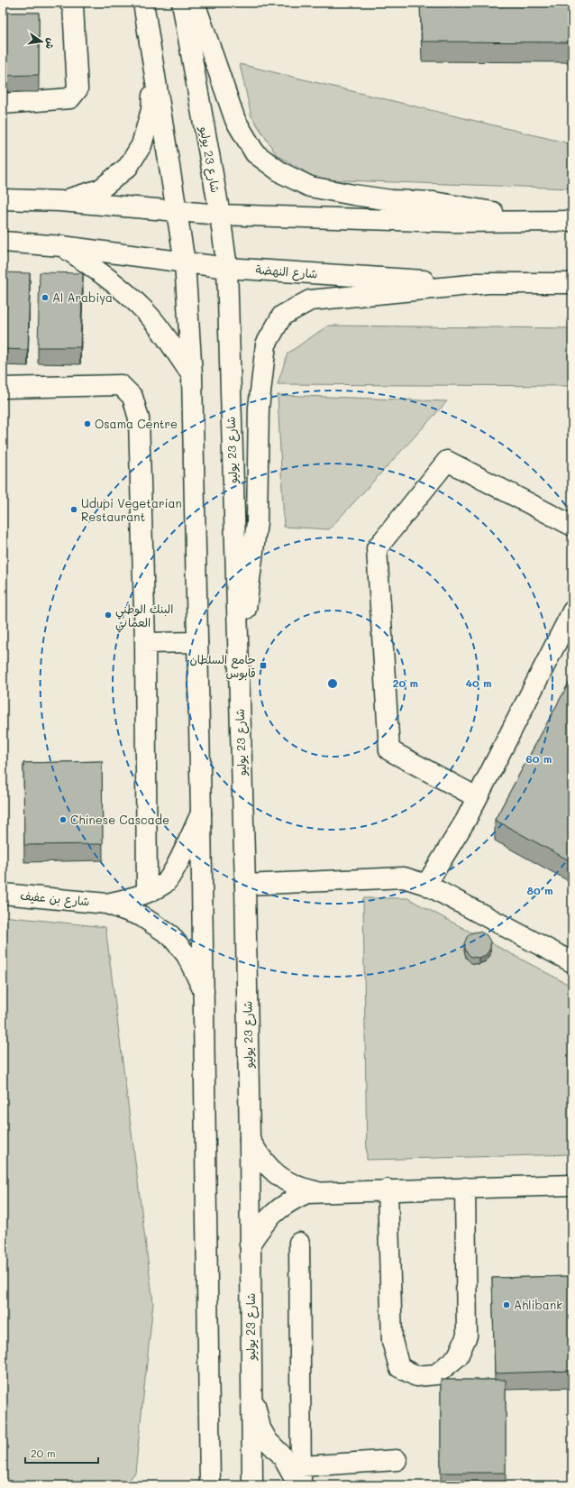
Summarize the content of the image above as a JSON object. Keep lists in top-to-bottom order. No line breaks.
{"streets":{"main road":["شارع 23 يوليو","شارع النهضة","شارع بن عفيف"]},"crossings":[["شارع 23 يوليو","شارع النهضة"]],"places":{"other":["Al Arabiya","Osama Centre","Udupi Vegetarian Restaurant","البنك الوطني العماني","Chinese Cascade","Ahlibank"],"transit":["جامع السلطان قابوس"]},"scale_bar":"20 m","north":"right","rings":["20 m","40 m","60 m","80 m"]}
